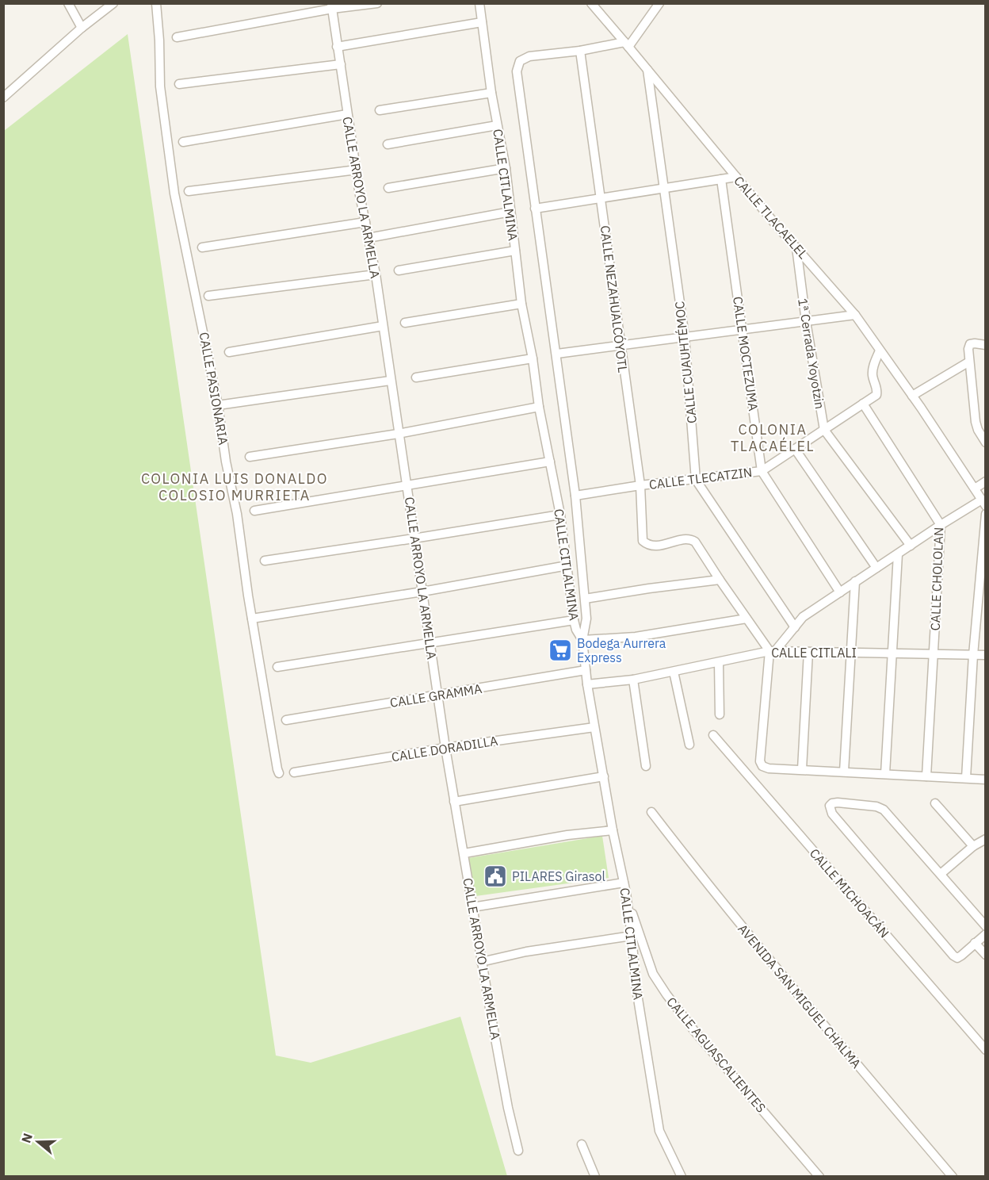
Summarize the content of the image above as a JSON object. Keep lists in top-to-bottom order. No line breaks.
{"streets":{"street":["CALLE CITLALMINA","CALLE ARROYO LA ARMELLA","CALLE TLACAELEL","CALLE NEZAHUALCÓYOTL","CALLE MOCTEZUMA","1ª Cerrada Yoyotzin","CALLE CUAUHTÉMOC","CALLE PASIONARIA","CALLE TLECATZIN","CALLE CHOLOLAN","CALLE CITLALI","CALLE GRAMMA","CALLE DORADILLA","CALLE MICHOACÁN","AVENIDA SAN MIGUEL CHALMA","CALLE AGUASCALIENTES"]},"crossings":[["CALLE CITLALMINA","CALLE CITLALI"],["CALLE CITLALMINA","CALLE GRAMMA"],["CALLE CITLALMINA","CALLE DORADILLA"],["CALLE CITLALMINA","CALLE AGUASCALIENTES"],["CALLE ARROYO LA ARMELLA","CALLE GRAMMA"],["CALLE ARROYO LA ARMELLA","CALLE DORADILLA"],["CALLE TLACAELEL","1ª Cerrada Yoyotzin"],["CALLE TLACAELEL","CALLE CUAUHTÉMOC"],["CALLE TLACAELEL","CALLE TLECATZIN"],["CALLE NEZAHUALCÓYOTL","CALLE TLECATZIN"],["CALLE MOCTEZUMA","CALLE TLECATZIN"],["1ª Cerrada Yoyotzin","CALLE TLECATZIN"],["CALLE CUAUHTÉMOC","CALLE TLECATZIN"],["CALLE TLECATZIN","CALLE CHOLOLAN"],["CALLE CHOLOLAN","CALLE CITLALI"]],"districts":["COLONIA TLACAÉLEL","COLONIA LUIS DONALDO COLOSIO MURRIETA"],"places":{"supermarket":["Bodega Aurrera Express"],"public building":["PILARES Girasol"]},"north":"left"}
